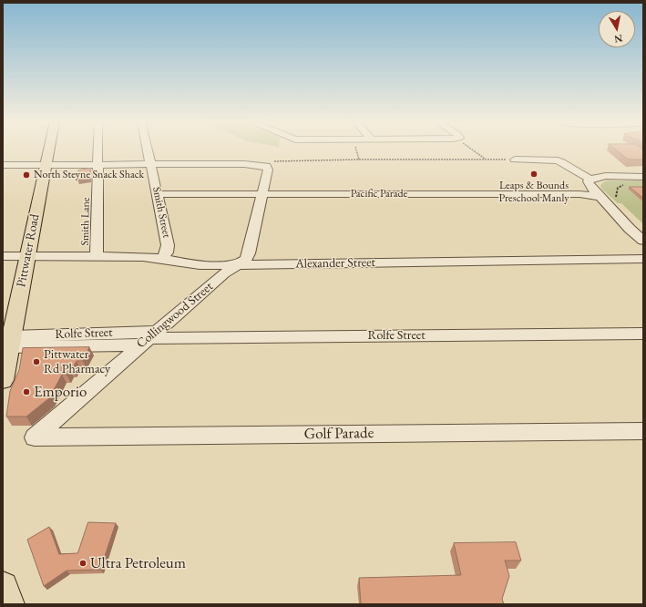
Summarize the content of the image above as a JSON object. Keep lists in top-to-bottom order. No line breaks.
{"streets":{"main road":["Pittwater Road"],"street":["Pacific Parade","Smith Street","Smith Lane","Alexander Street","Collingwood Street","Rolfe Street","Golf Parade"]},"crossings":[["Pacific Parade","Smith Street"],["Pacific Parade","Collingwood Street"],["Smith Street","Alexander Street"],["Smith Lane","Alexander Street"],["Pittwater Road","Alexander Street"],["Pittwater Road","Rolfe Street"],["Alexander Street","Collingwood Street"],["Collingwood Street","Rolfe Street"],["Collingwood Street","Golf Parade"]],"places":["Leaps & Bounds Preschool Manly","North Steyne Snack Shack","Pittwater Rd Pharmacy","Emporio","Ultra Petroleum"],"north":"bottom"}
